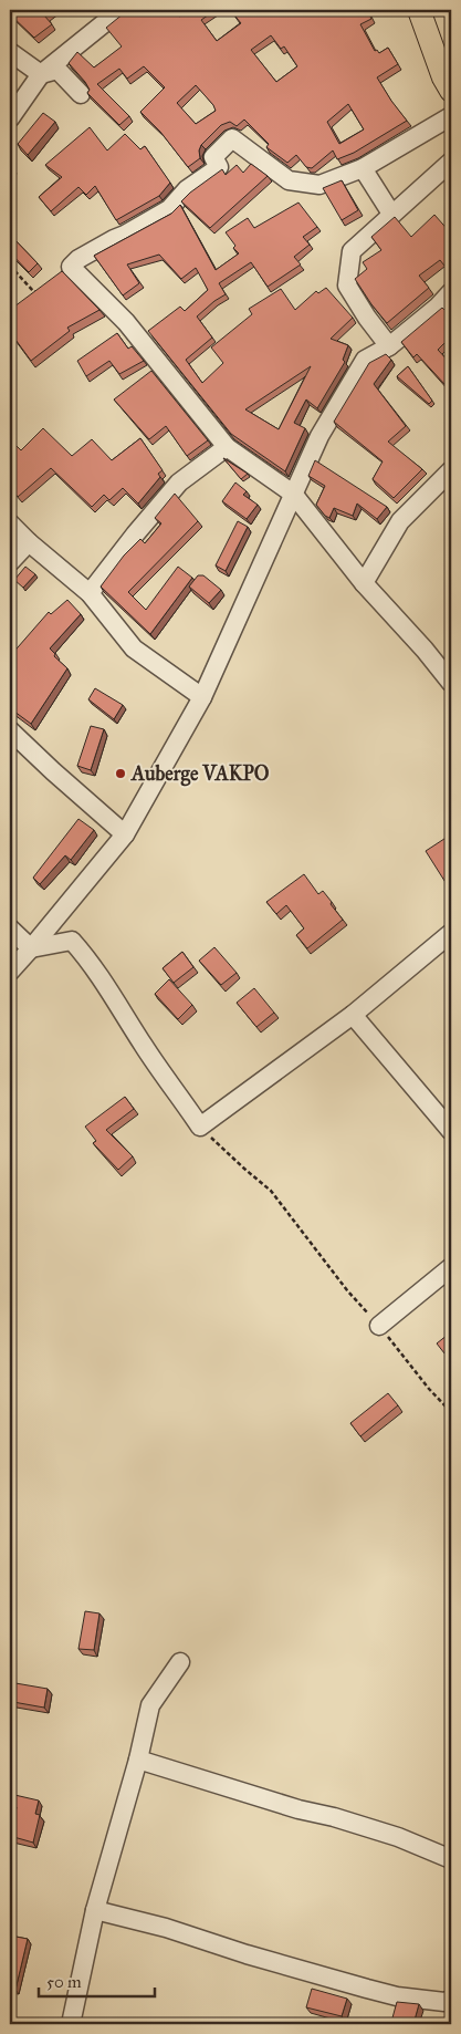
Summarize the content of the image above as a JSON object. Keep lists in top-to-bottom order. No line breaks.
{"places":["Auberge VAKPO"],"scale_bar":"50 m"}
